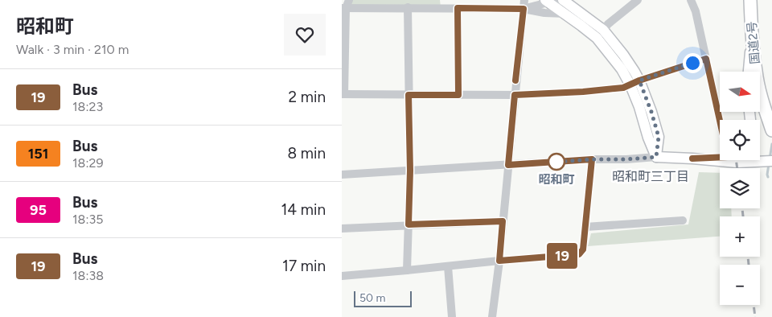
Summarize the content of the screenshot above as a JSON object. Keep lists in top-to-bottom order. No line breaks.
{"streets":{"highway":["国道2号"]},"districts":["昭和町三丁目"],"places":["昭和町"],"lines":["bus line 19"],"scale_bar":"50 m","north":"right","page":{"heading":["昭和町","Walk · 3 min · 210 m"],"on_map":"19","list":[{"mark":"19","name":"Bus","note":"18:23","value":"2 min"},{"mark":"151","name":"Bus","note":"18:29","value":"8 min"},{"mark":"95","name":"Bus","note":"18:35","value":"14 min"},{"mark":"19","name":"Bus","note":"18:38","value":"17 min"}],"map_buttons":["+","−"],"scale":"50 m"}}
